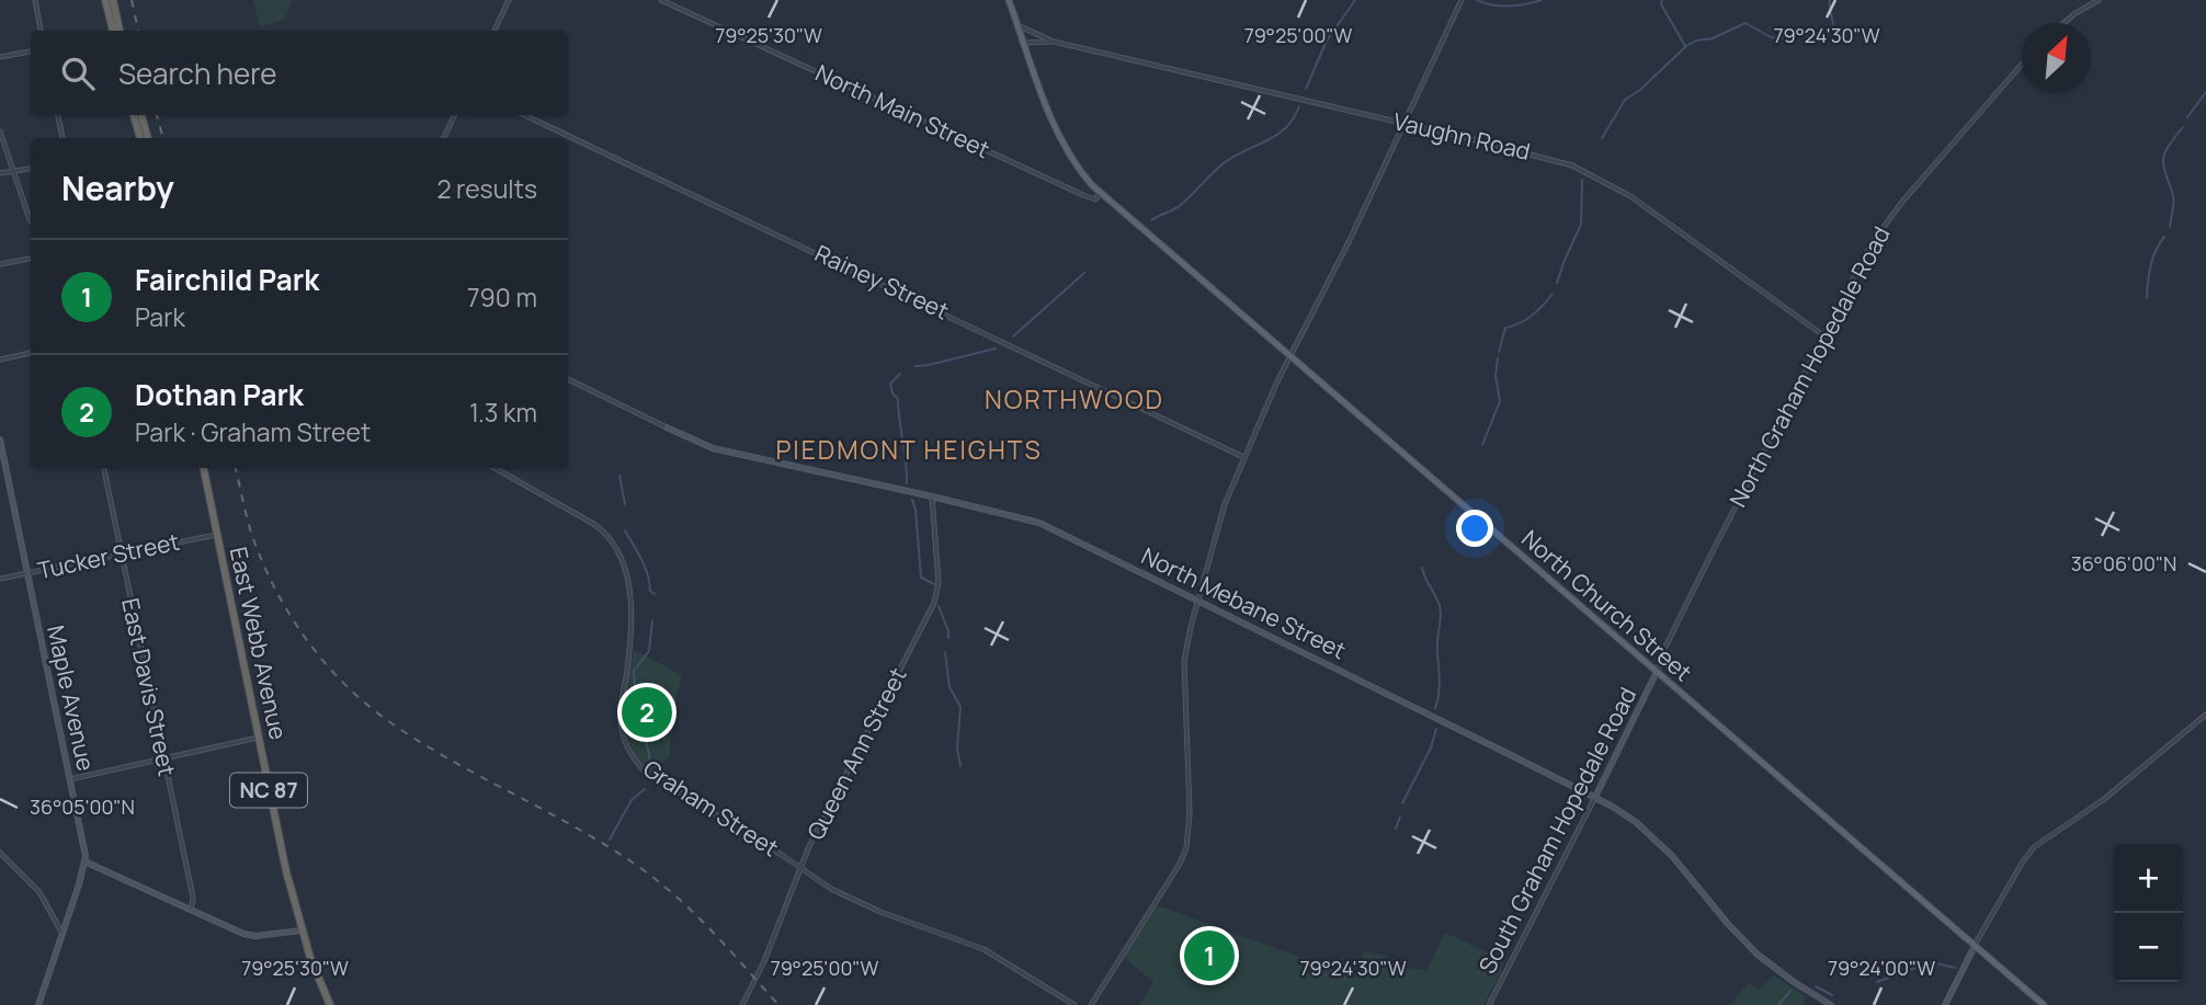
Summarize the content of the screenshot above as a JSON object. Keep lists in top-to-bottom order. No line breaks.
{"streets":{"highway":["East Webb Avenue","NC 87"],"main road":["North Mebane Street","North Church Street","Maple Avenue","South Graham Hopedale Road"],"street":["North Main Street","Vaughn Road","Rainey Street","North Graham Hopedale Road","Tucker Street","East Davis Street","Queen Ann Street","Graham Street"]},"crossings":[["North Main Street","North Church Street"],["Vaughn Road","North Graham Hopedale Road"],["Vaughn Road","North Church Street"],["North Graham Hopedale Road","North Church Street"],["North Graham Hopedale Road","South Graham Hopedale Road"],["Tucker Street","East Webb Avenue"],["Tucker Street","East Davis Street"],["Tucker Street","Maple Avenue"],["North Mebane Street","Queen Ann Street"],["North Mebane Street","South Graham Hopedale Road"],["North Church Street","South Graham Hopedale Road"],["Queen Ann Street","Graham Street"]],"districts":["NORTHWOOD","PIEDMONT HEIGHTS"],"north":"top right","page":{"search":"Search here","heading":["Nearby","2 results"],"list":[{"mark":"1","name":"Fairchild Park","note":"Park","value":"790 m"},{"mark":"2","name":"Dothan Park","note":"Park · Graham Street","value":"1.3 km"}],"pins":["2","1"],"map_buttons":["+","−"]},"coordinates":["79°25'30\"W","79°25'00\"W","79°24'30\"W","36°06'00\"N","36°05'00\"N","79°24'00\"W"]}
